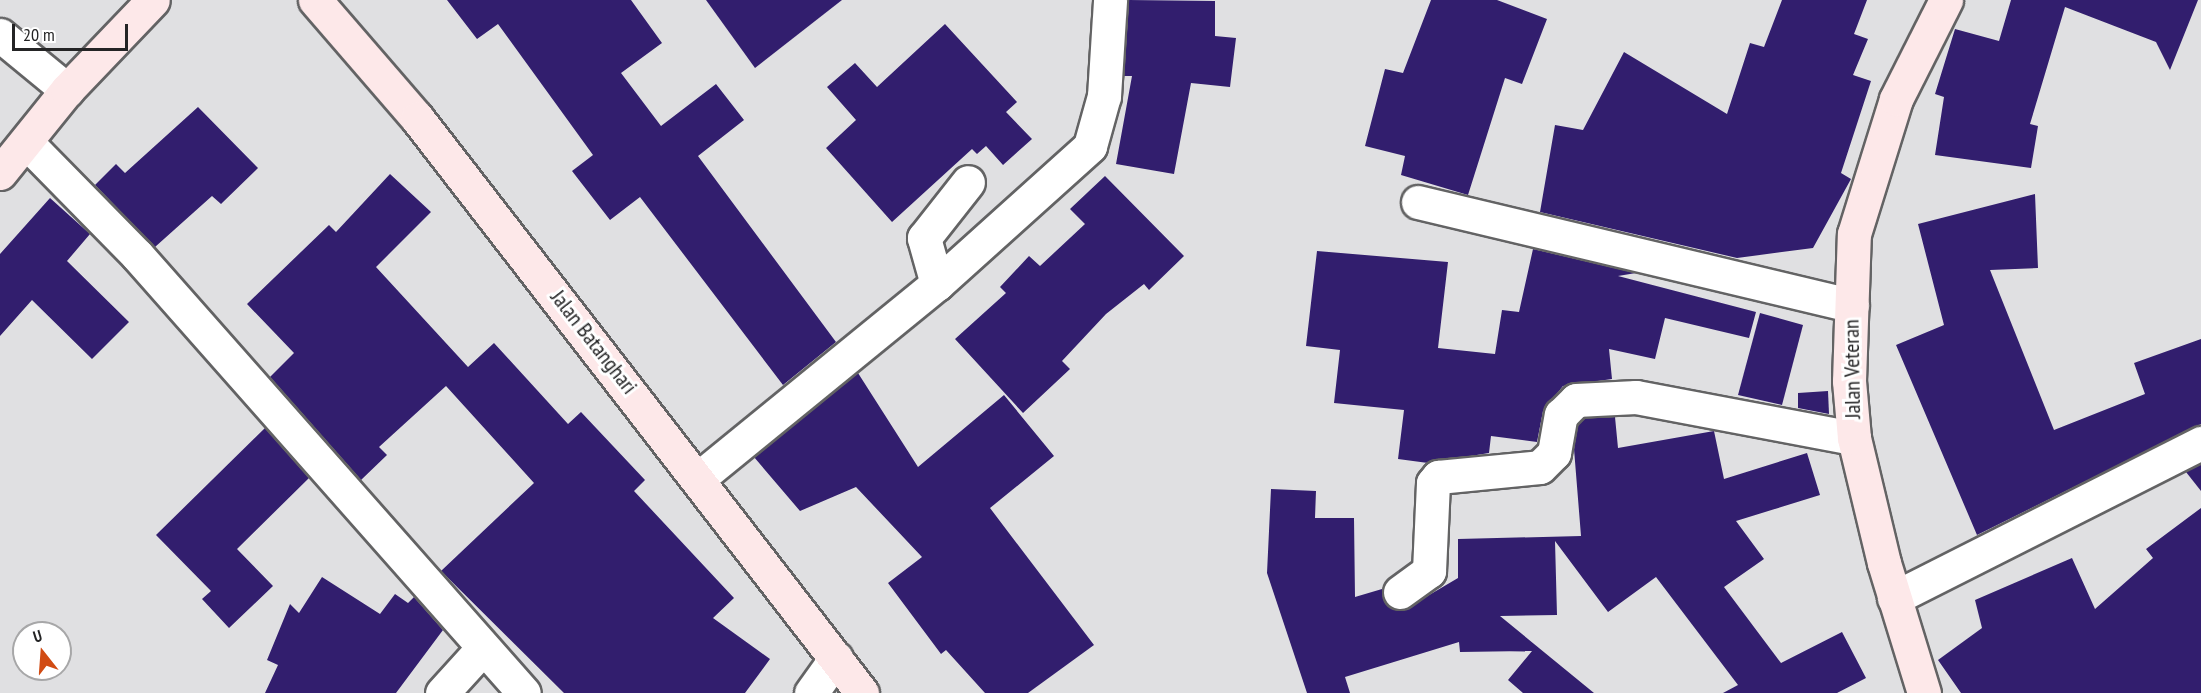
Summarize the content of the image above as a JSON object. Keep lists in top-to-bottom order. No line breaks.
{"streets":{"street":["Jalan Batanghari","Jalan Veteran"]},"scale_bar":"20 m","north":"top"}
